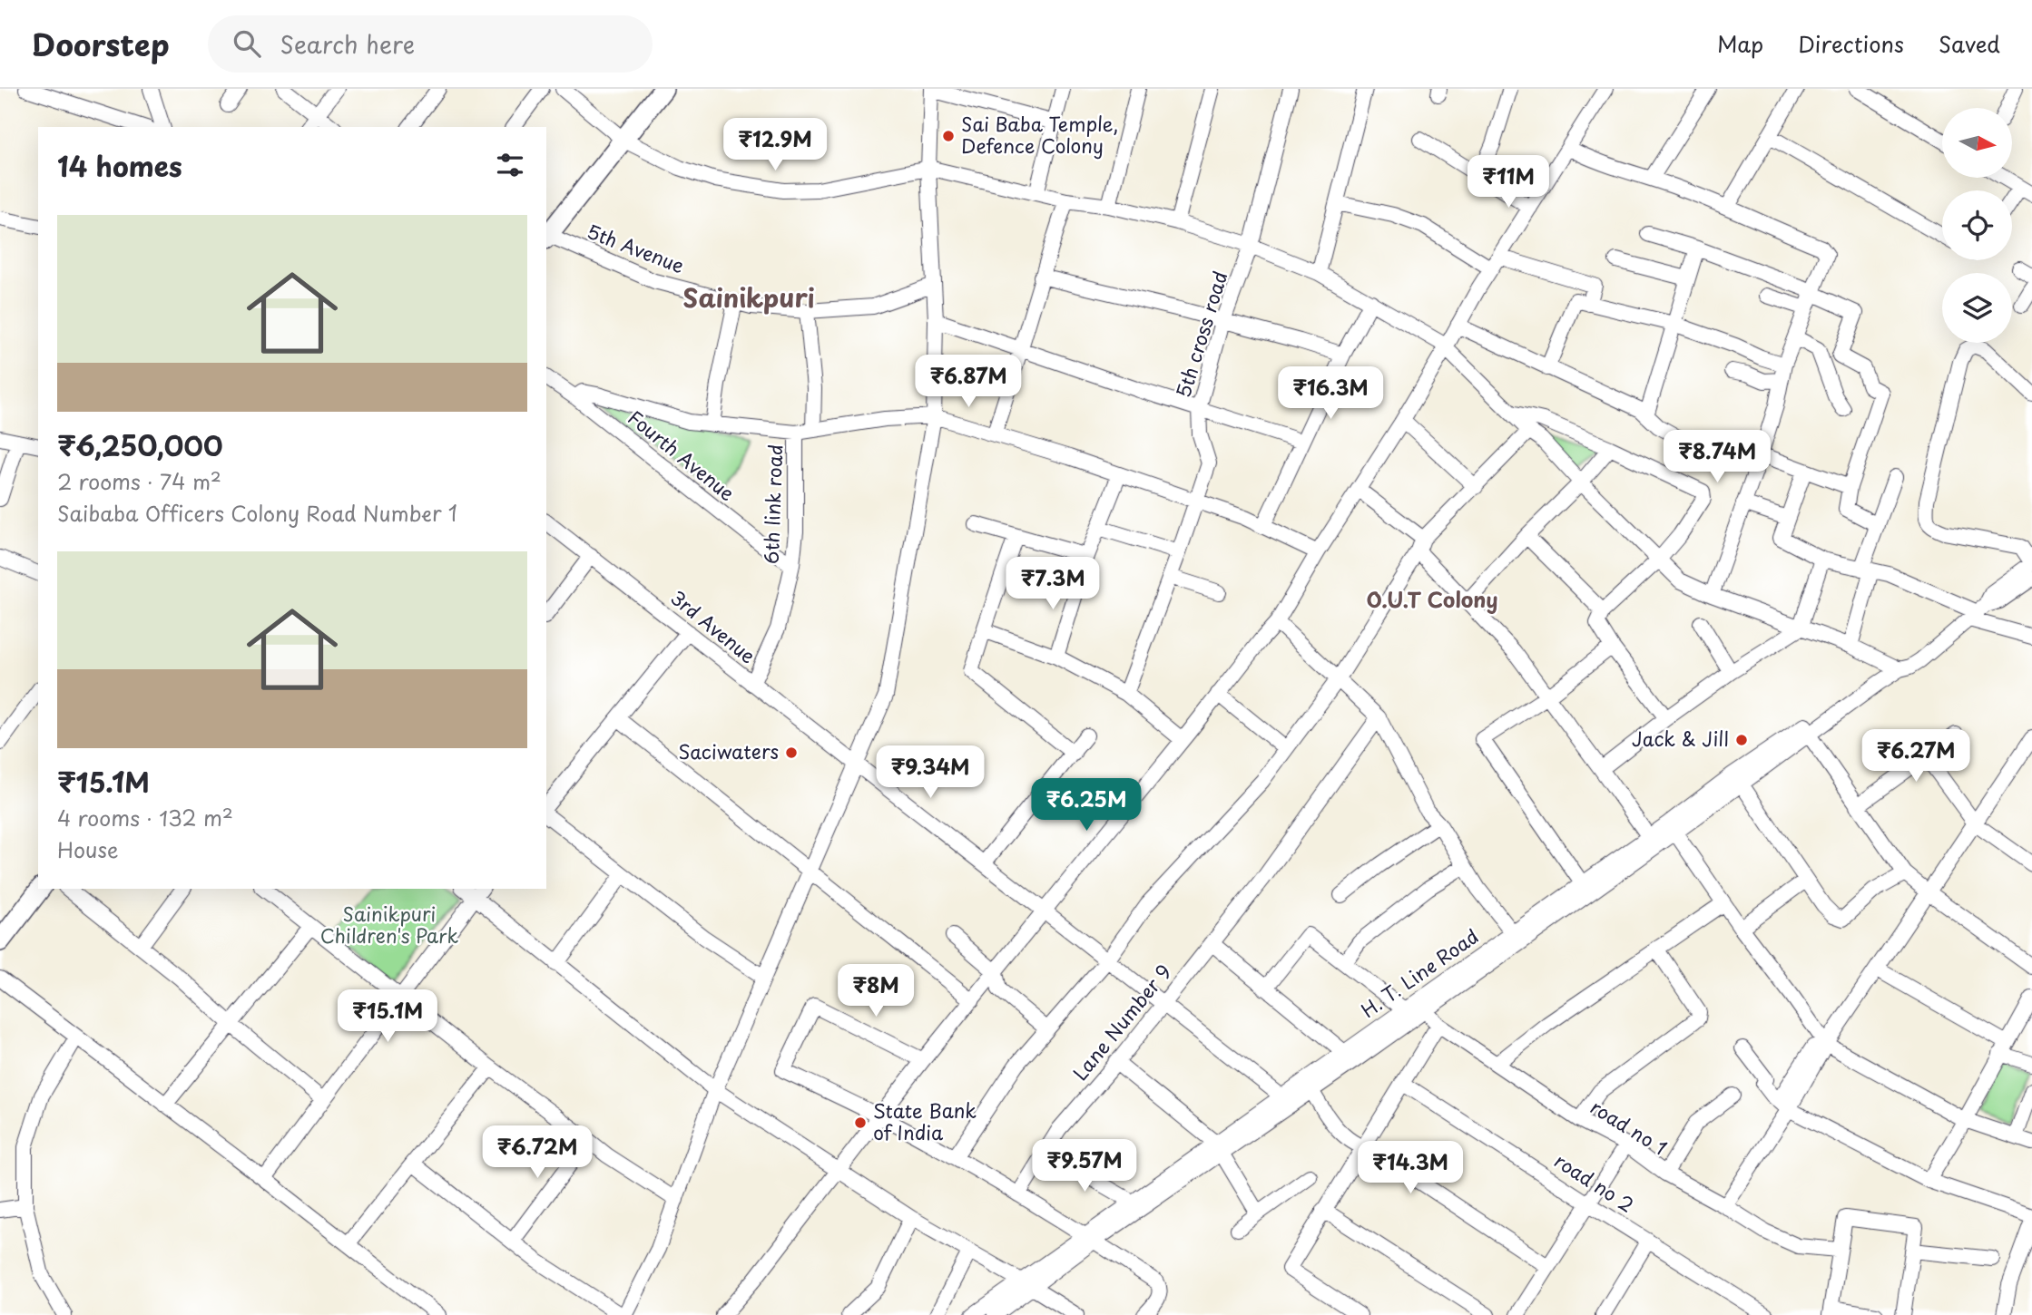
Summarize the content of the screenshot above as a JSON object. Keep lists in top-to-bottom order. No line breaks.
{"streets":{"street":["5th Avenue","5th cross road","Fourth Avenue","6th link road","3rd Avenue","H. T. Line Road","Lane Number 9","road no 1","road no 2"]},"crossings":[["Fourth Avenue","6th link road"],["6th link road","3rd Avenue"],["3rd Avenue","H. T. Line Road"],["3rd Avenue","Lane Number 9"],["H. T. Line Road","road no 1"]],"districts":["Sainikpuri","O.U.T Colony"],"parks":["Sainikpuri Children's Park"],"places":["Sai Baba Temple, Defence Colony","Jack & Jill","Saciwaters","State Bank of India"],"north":"right","page":{"header":"Doorstep","search":"Search here","nav":["Map","Directions","Saved"],"price":["₹12.9M","₹11M","₹6.87M","₹16.3M","₹8.74M","₹7.3M","₹6.27M","₹9.34M","₹6.25M","₹8M","₹15.1M","₹6.72M","₹9.57M","₹14.3M"],"heading":"14 homes","list":[{"name":"₹6,250,000","note":"2 rooms · 74 m² · Saibaba Officers Colony Road Number 1"},{"name":"₹15.1M","note":"4 rooms · 132 m² · House"}]}}
